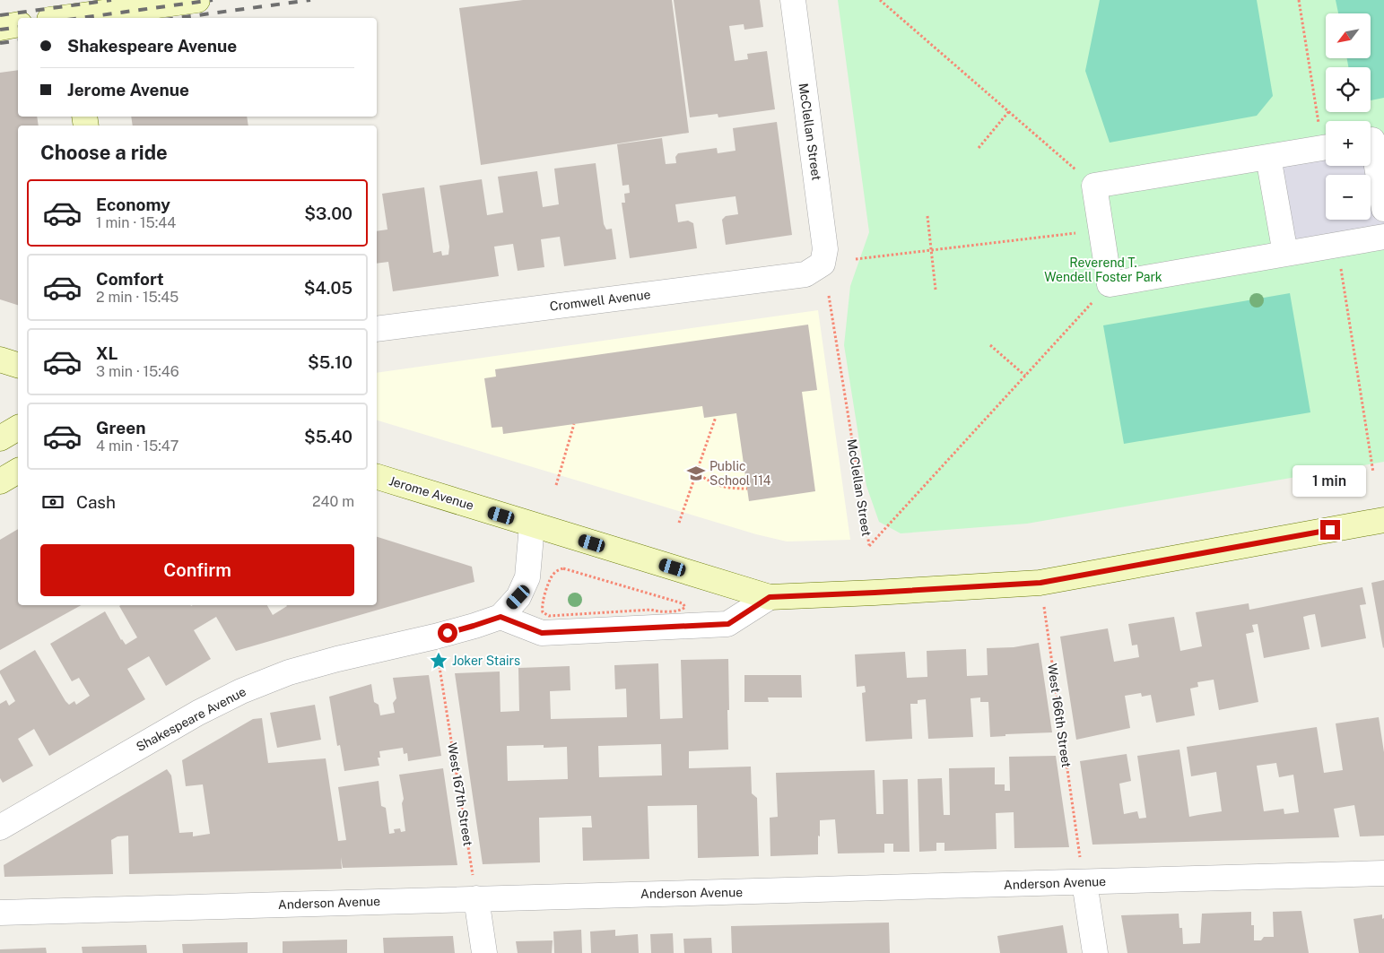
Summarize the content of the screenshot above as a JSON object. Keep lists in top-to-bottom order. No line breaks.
{"streets":{"main road":["Jerome Avenue"],"street":["McClellan Street","Cromwell Avenue","Shakespeare Avenue","Anderson Avenue"],"path":["West 166th Street","West 167th Street"]},"crossings":[["McClellan Street","Cromwell Avenue"],["Jerome Avenue","West 166th Street"],["Jerome Avenue","Shakespeare Avenue"],["Shakespeare Avenue","West 167th Street"],["West 167th Street","Anderson Avenue"]],"parks":["Reverend T. Wendell Foster Park"],"places":{"school or university":["Public School 114"],"place":["Joker Stairs"]},"north":"bottom left","page":{"map_buttons":["+","−"],"banner":["Shakespeare Avenue","Jerome Avenue"],"heading":"Choose a ride","list":[{"name":"Economy","note":"1 min · 15:44","value":"$3.00"},{"name":"Comfort","note":"2 min · 15:45","value":"$4.05"},{"name":"XL","note":"3 min · 15:46","value":"$5.10"},{"name":"Green","note":"4 min · 15:47","value":"$5.40"}],"bubble":"1 min","pay":["Cash","240 m"],"buttons":"Confirm"}}
